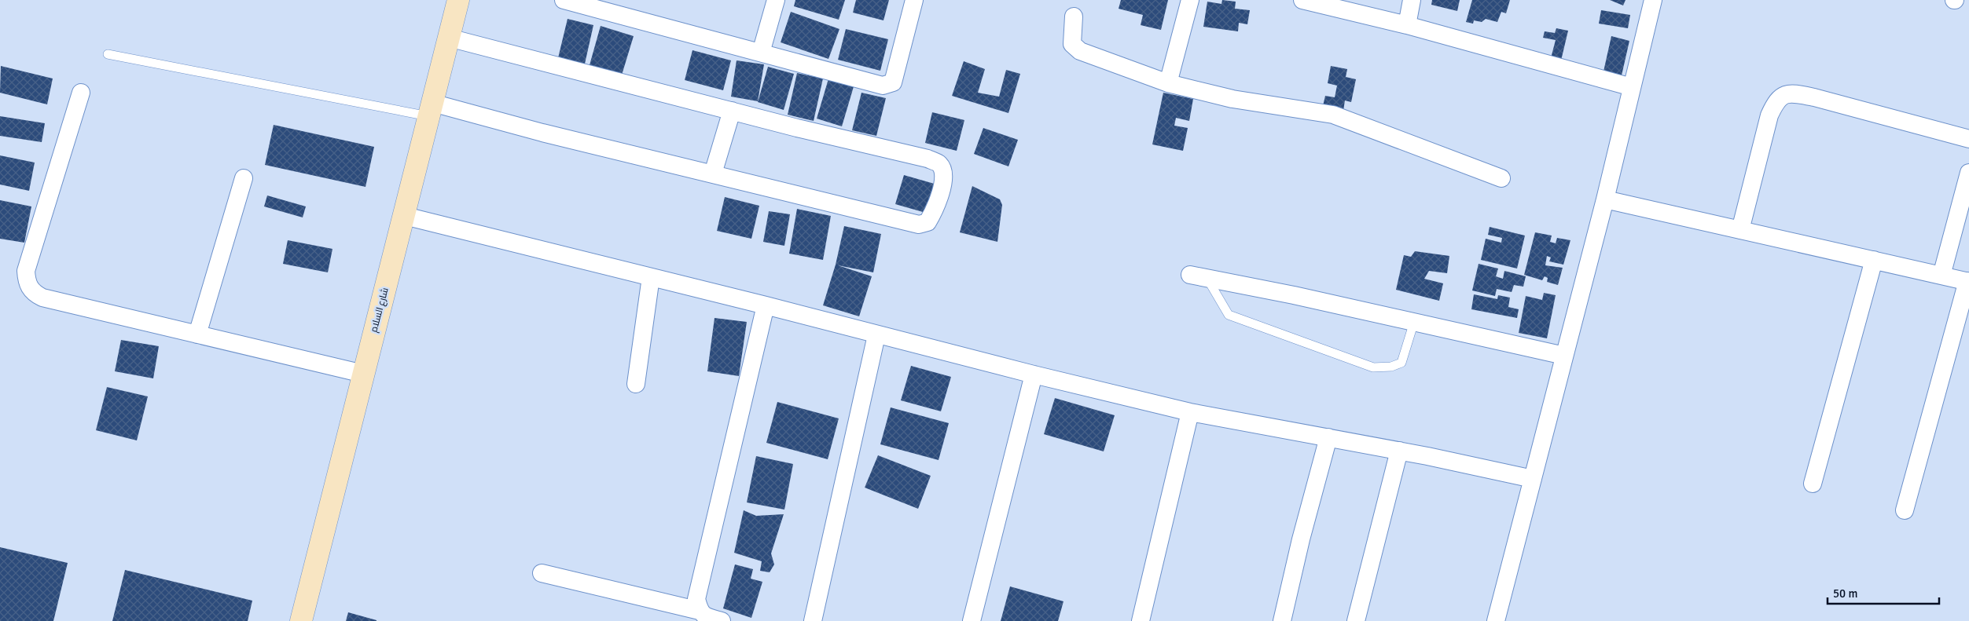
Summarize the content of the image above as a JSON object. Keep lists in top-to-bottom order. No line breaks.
{"streets":{"main road":["شارع السلام"]},"scale_bar":"50 m"}
